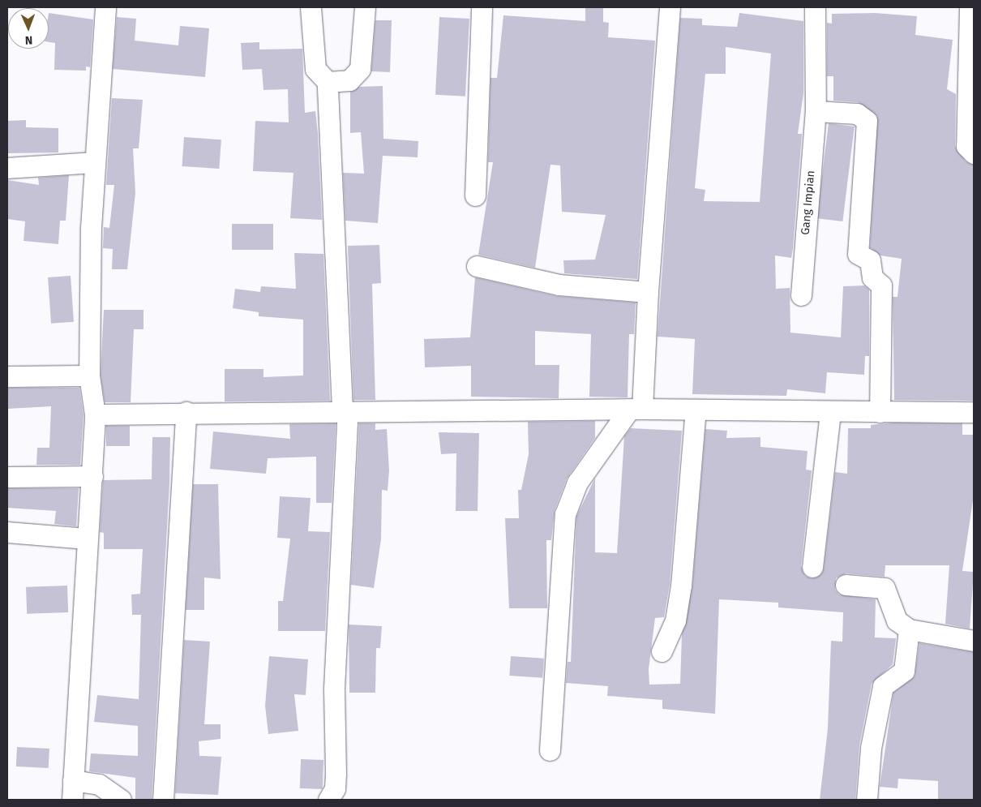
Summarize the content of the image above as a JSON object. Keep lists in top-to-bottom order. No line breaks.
{"streets":{"street":["Gang Impian"]},"north":"bottom"}
